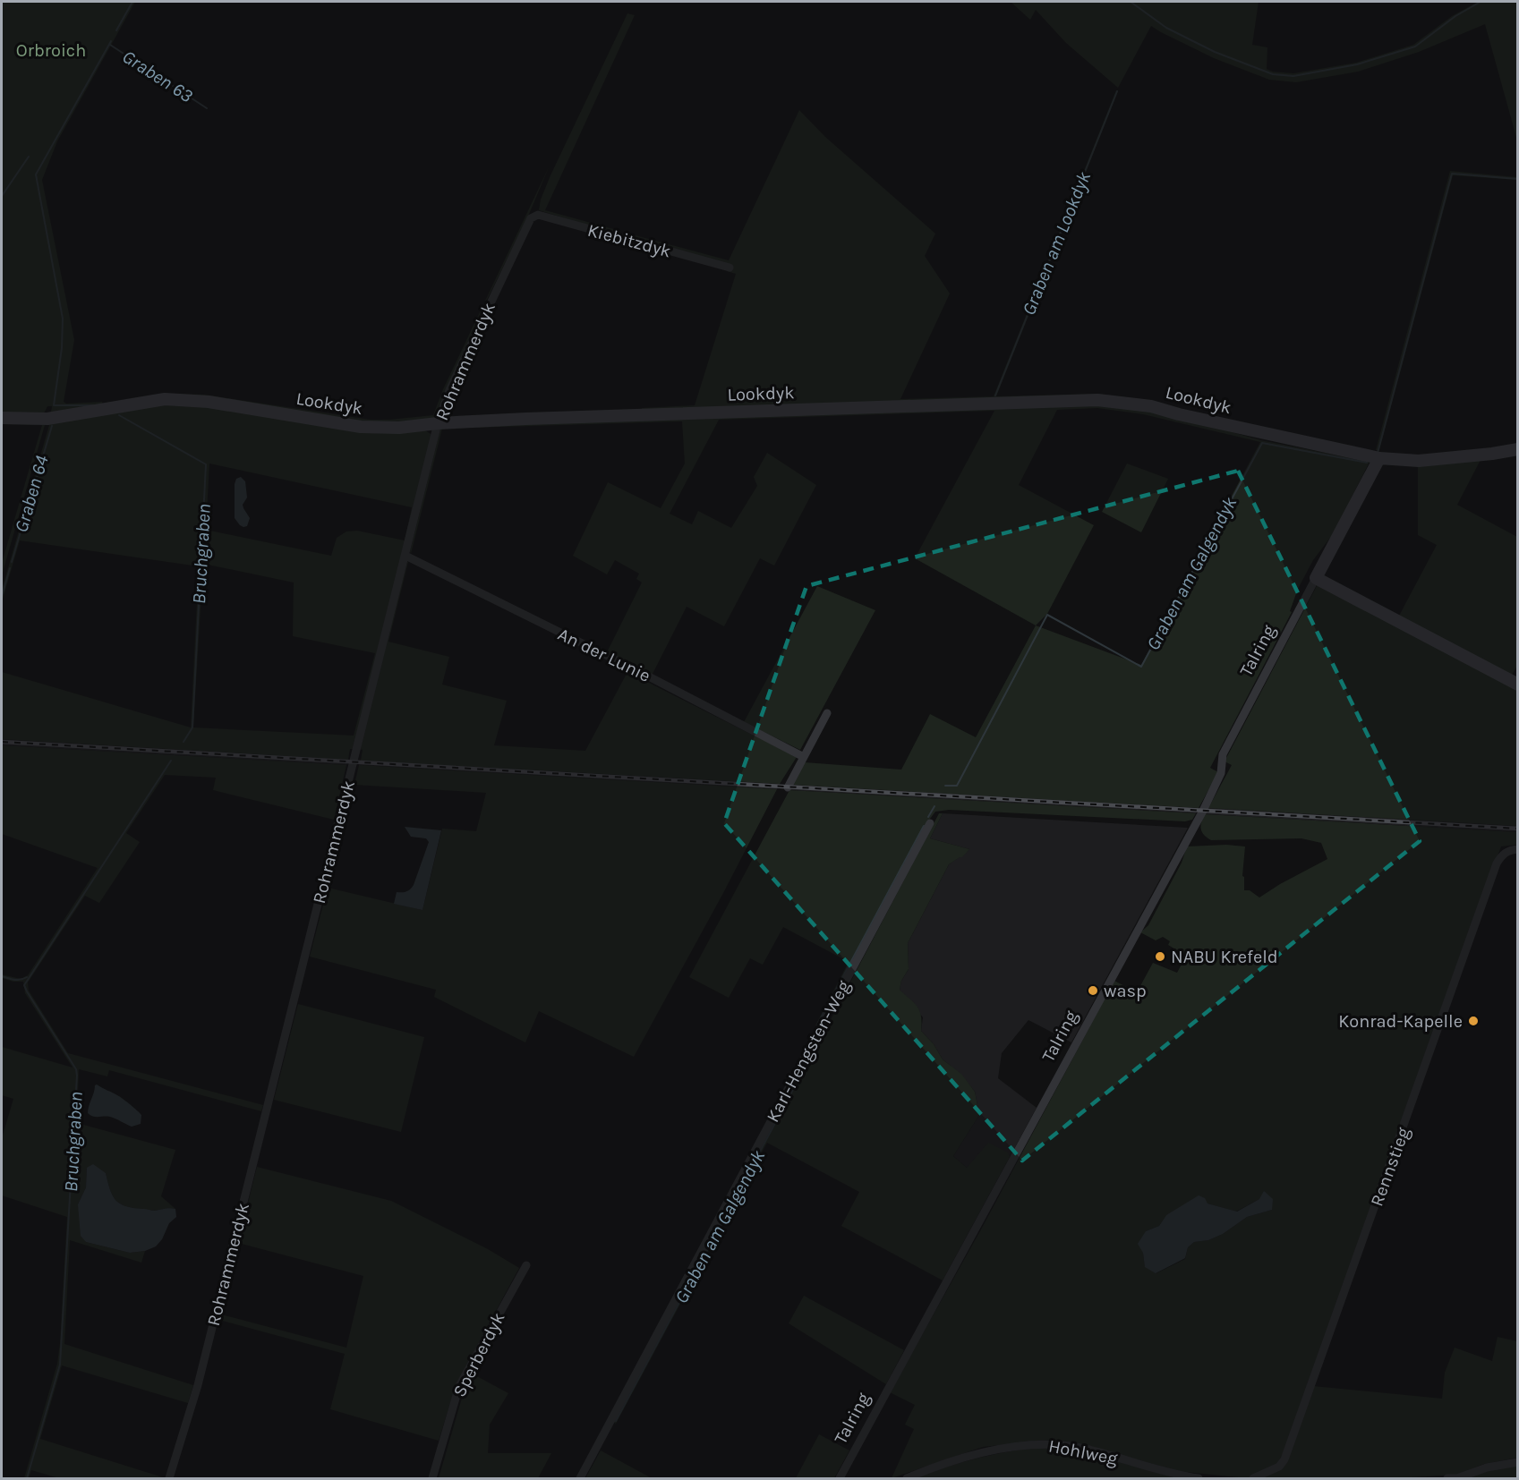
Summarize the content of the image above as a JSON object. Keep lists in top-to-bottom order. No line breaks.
{"streets":{"street":["Kiebitzdyk","Rohrammerdyk","Lookdyk","Talring","An der Lunie","Karl-Hengsten-Weg","Rennstieg","Sperberdyk","Hohlweg"]},"crossings":[["Kiebitzdyk","Rohrammerdyk"],["Rohrammerdyk","Lookdyk"],["Rohrammerdyk","An der Lunie"],["Lookdyk","Talring"]],"water":["Graben 63","Graben am Lookdyk","Graben 64","Bruchgraben","Graben am Galgendyk"],"parks":["Orbroich"],"places":["NABU Krefeld","wasp","Konrad-Kapelle"]}
